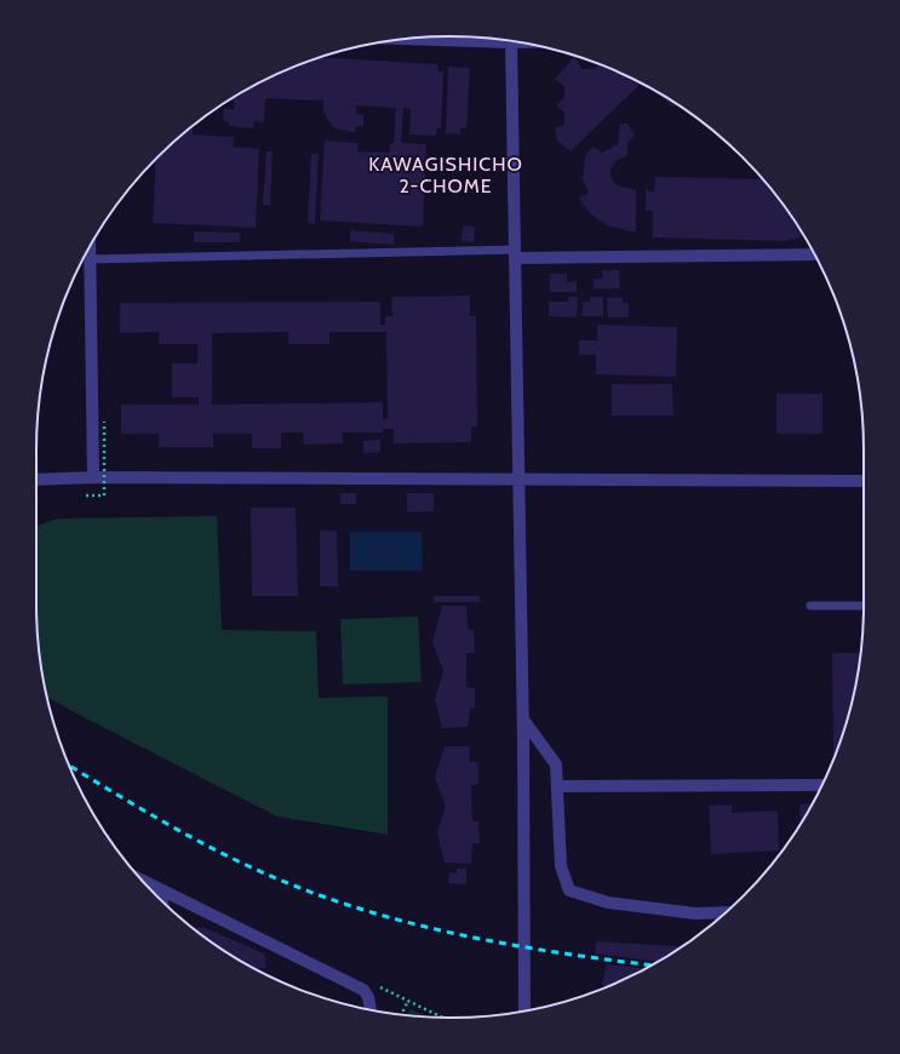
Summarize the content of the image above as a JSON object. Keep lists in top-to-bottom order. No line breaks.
{"districts":["KAWAGISHICHO 2-CHOME"]}
